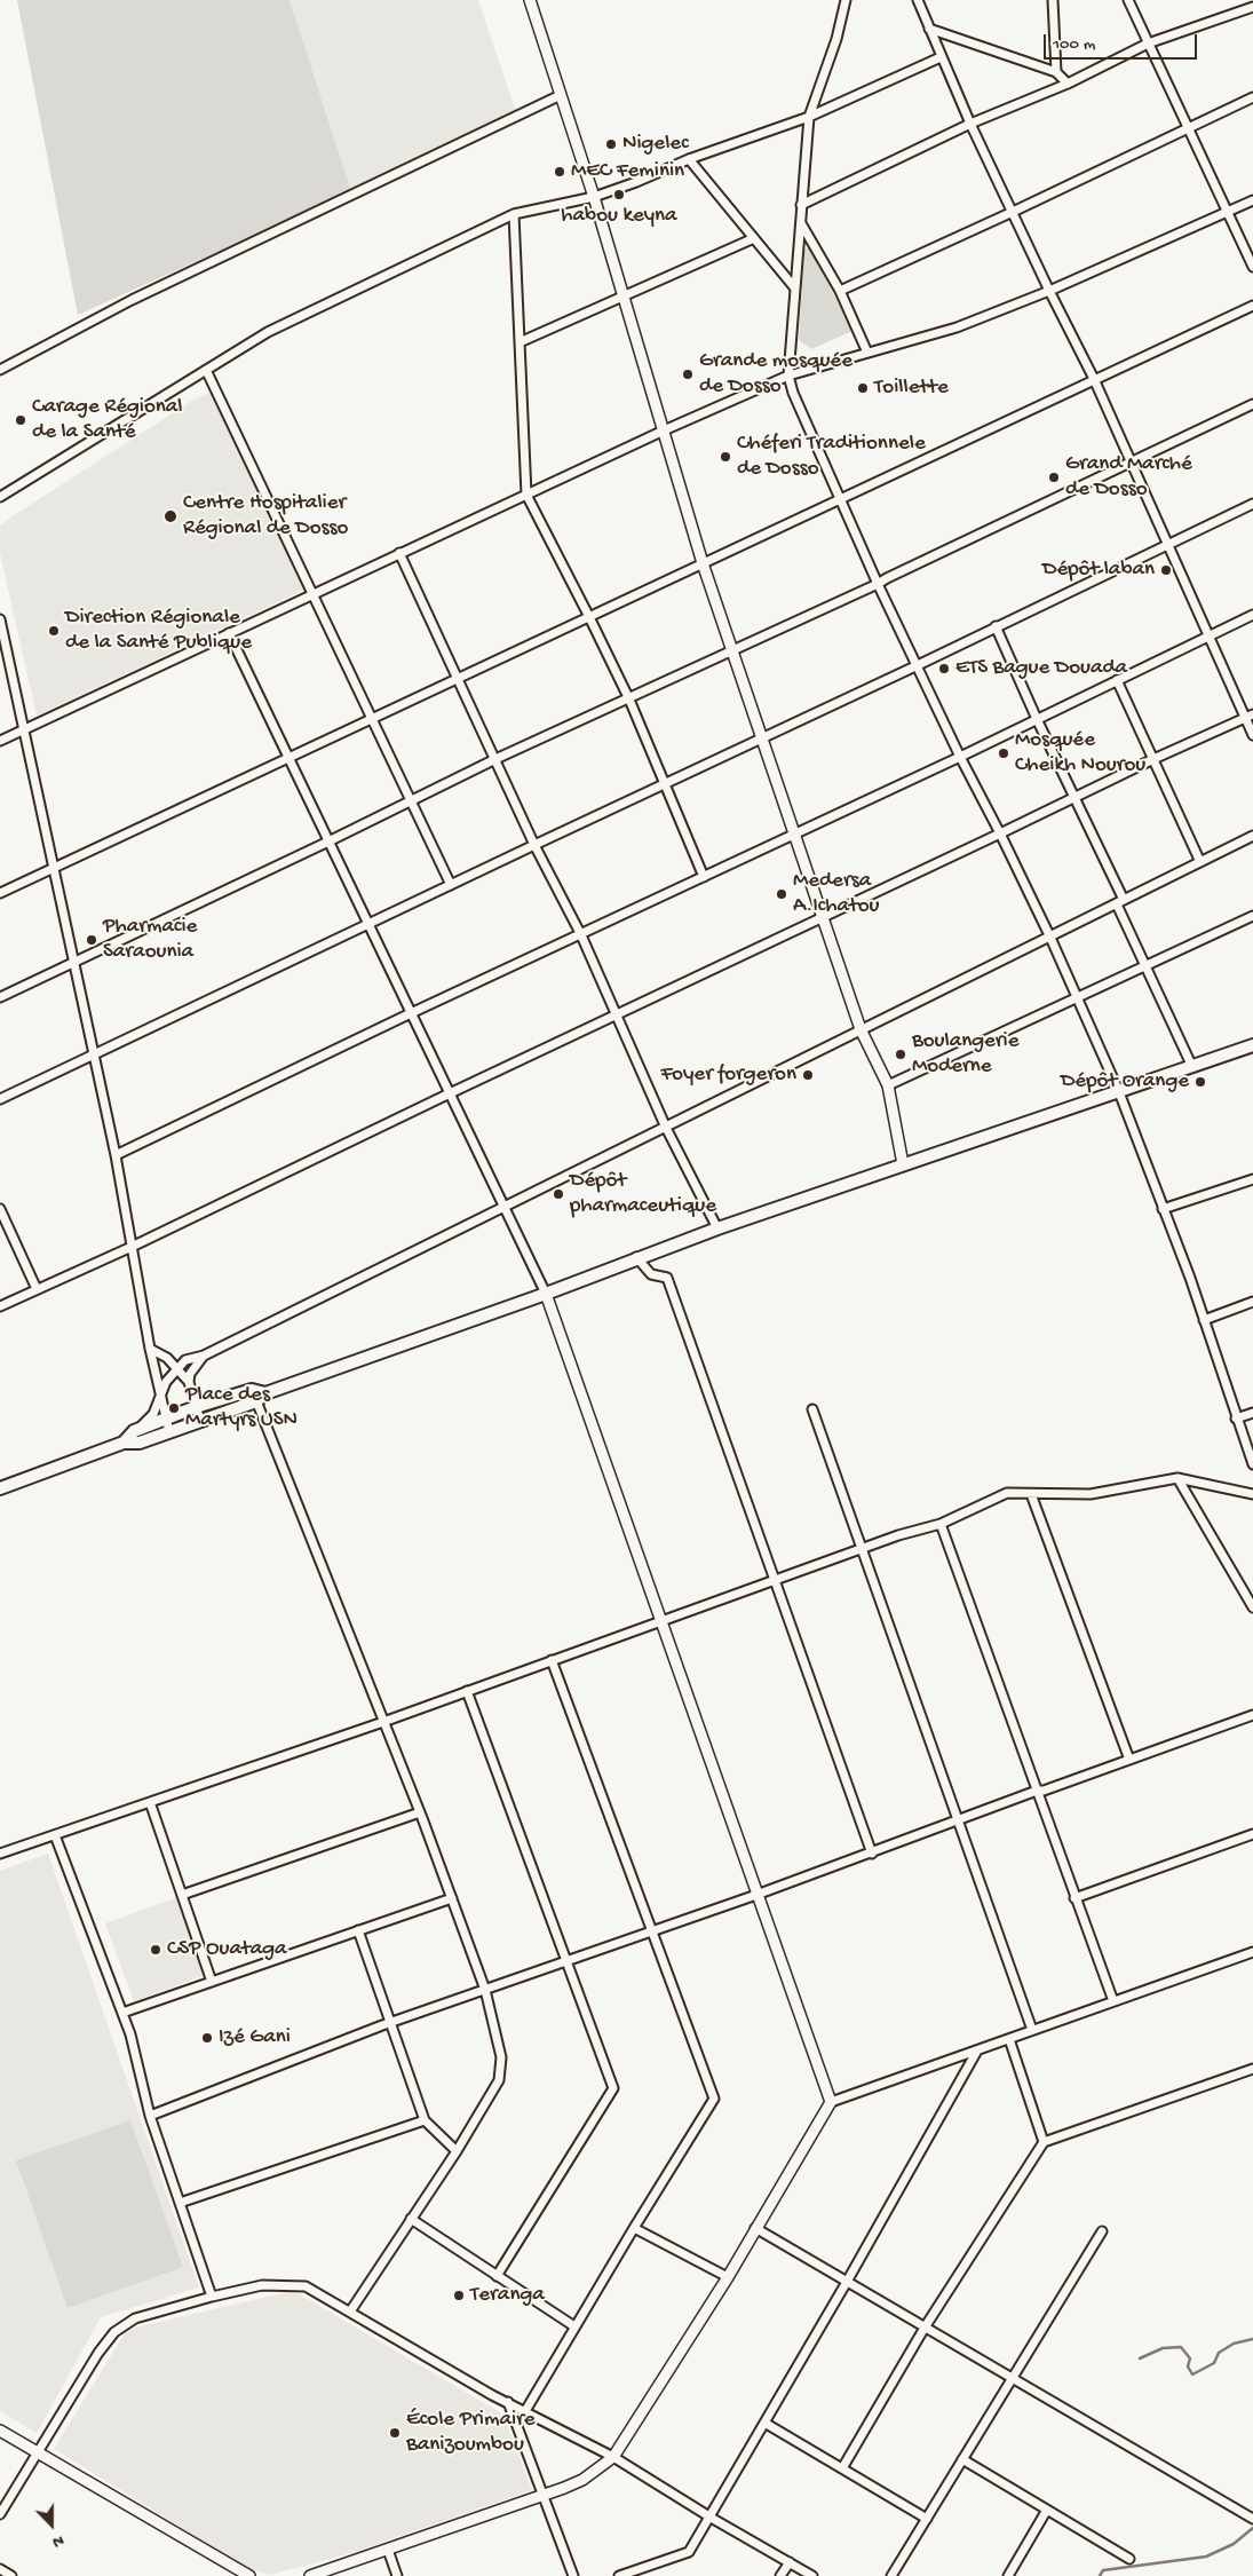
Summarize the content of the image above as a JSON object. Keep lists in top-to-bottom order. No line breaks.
{"places":["Nigelec","MEC Feminin","habou keyna","Grande mosquée de Dosso","Toillette","Carage Régional de la Santé","Chéferi Traditionnele de Dosso","Grand Marché de Dosso","Centre Hospitalier Régional de Dosso","Dépôt laban","Direction Régionale de la Santé Publique","ETS Bague Douada","Mosquée Cheikh Nourou","Medersa A.Ichatou","Pharmacie Saraounia","Boulangerie Moderne","Foyer forgeron","Dépôt Orange","Dépôt pharmaceutique","Place des Martyrs USN","CSP Ouataga","Izé Gani","Teranga","École Primaire Banizoumbou"],"scale_bar":"100 m","north":"bottom"}
